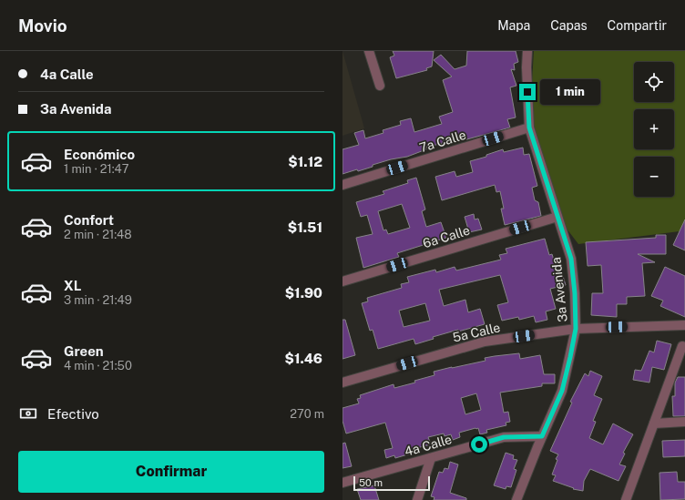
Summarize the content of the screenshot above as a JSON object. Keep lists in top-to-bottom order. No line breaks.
{"streets":{"street":["7a Calle","6a Calle","3a Avenida","5a Calle","4a Calle"]},"crossings":[["7a Calle","3a Avenida"],["6a Calle","3a Avenida"],["3a Avenida","5a Calle"],["3a Avenida","4a Calle"]],"scale_bar":"50 m","page":{"header":"Movio","nav":["Mapa","Capas","Compartir"],"banner":["4a Calle","3a Avenida"],"map_buttons":["+","−"],"bubble":"1 min","list":[{"name":"Económico","note":"1 min · 21:47","value":"$1.12"},{"name":"Confort","note":"2 min · 21:48","value":"$1.51"},{"name":"XL","note":"3 min · 21:49","value":"$1.90"},{"name":"Green","note":"4 min · 21:50","value":"$1.46"}],"pay":["Efectivo","270 m"],"buttons":"Confirmar","scale":"50 m"}}
